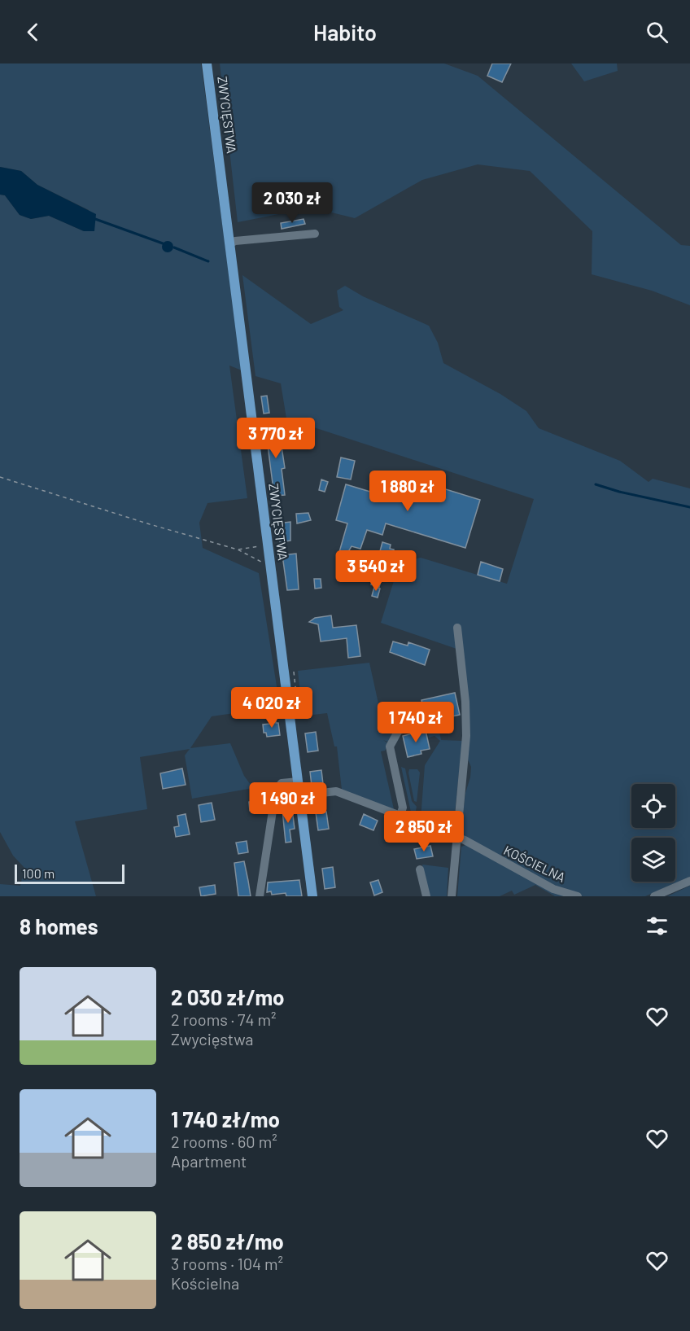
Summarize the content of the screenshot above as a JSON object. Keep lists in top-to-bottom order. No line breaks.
{"streets":{"main road":["ZWYCIĘSTWA"],"street":["KOŚCIELNA"]},"crossings":[["ZWYCIĘSTWA","KOŚCIELNA"]],"scale_bar":"100 m","page":{"header":"Habito","price":["2 030 zł","3 770 zł","1 880 zł","3 540 zł","4 020 zł","1 740 zł","1 490 zł","2 850 zł"],"scale":"100 m","heading":"8 homes","list":[{"name":"2 030 zł/mo","note":"2 rooms · 74 m² · Zwycięstwa"},{"name":"1 740 zł/mo","note":"2 rooms · 60 m² · Apartment"},{"name":"2 850 zł/mo","note":"3 rooms · 104 m² · Kościelna"}]}}
